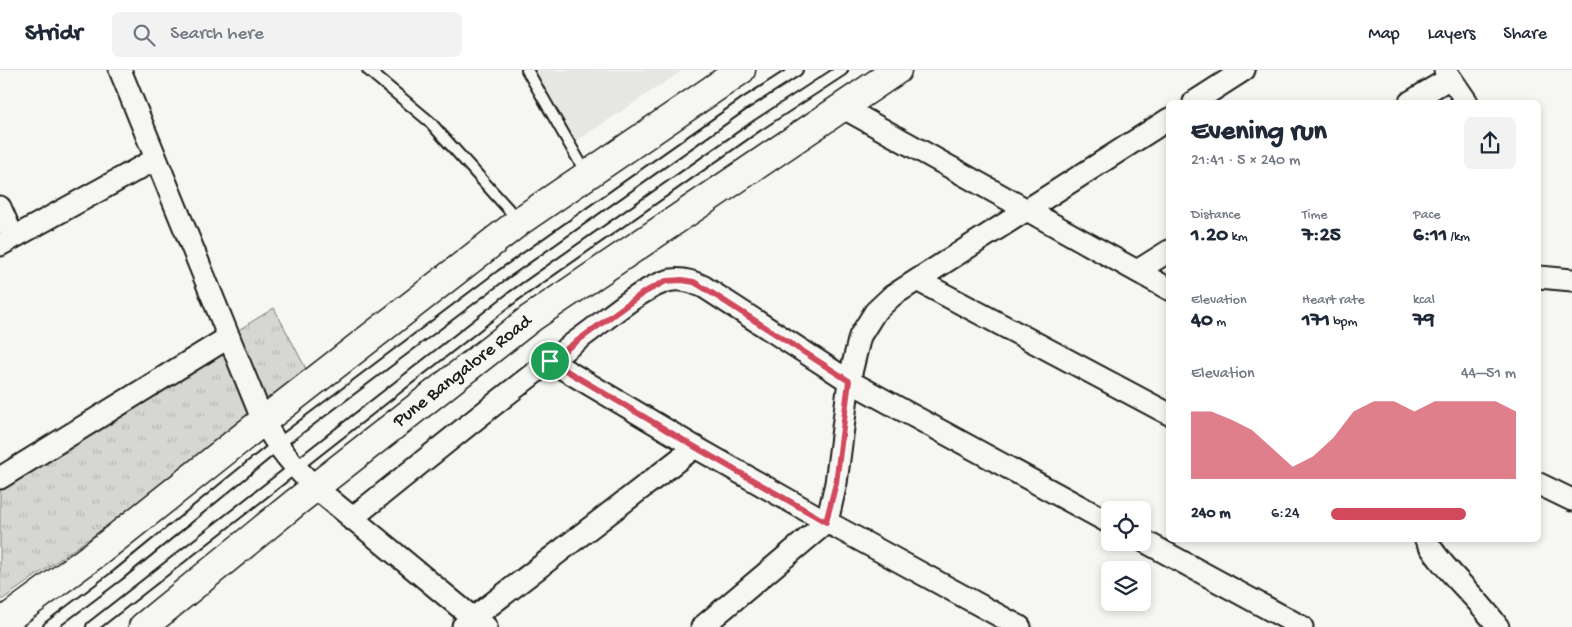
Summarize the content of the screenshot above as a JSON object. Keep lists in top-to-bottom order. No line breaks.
{"streets":{"main road":["Pune Bangalore Road"]},"page":{"header":"Stridr","search":"Search here","nav":["Map","Layers","Share"],"heading":["Evening run","21:41 · 5 × 240 m"],"stats":[["Distance","1.20 km"],["Time","7:25"],["Pace","6:11 /km"],["Elevation","40 m"],["Heart rate","171 bpm"],["kcal","79"]],"chart":["Elevation","44–51 m"],"list":[{"name":"240 m","note":"6:24"}]}}
